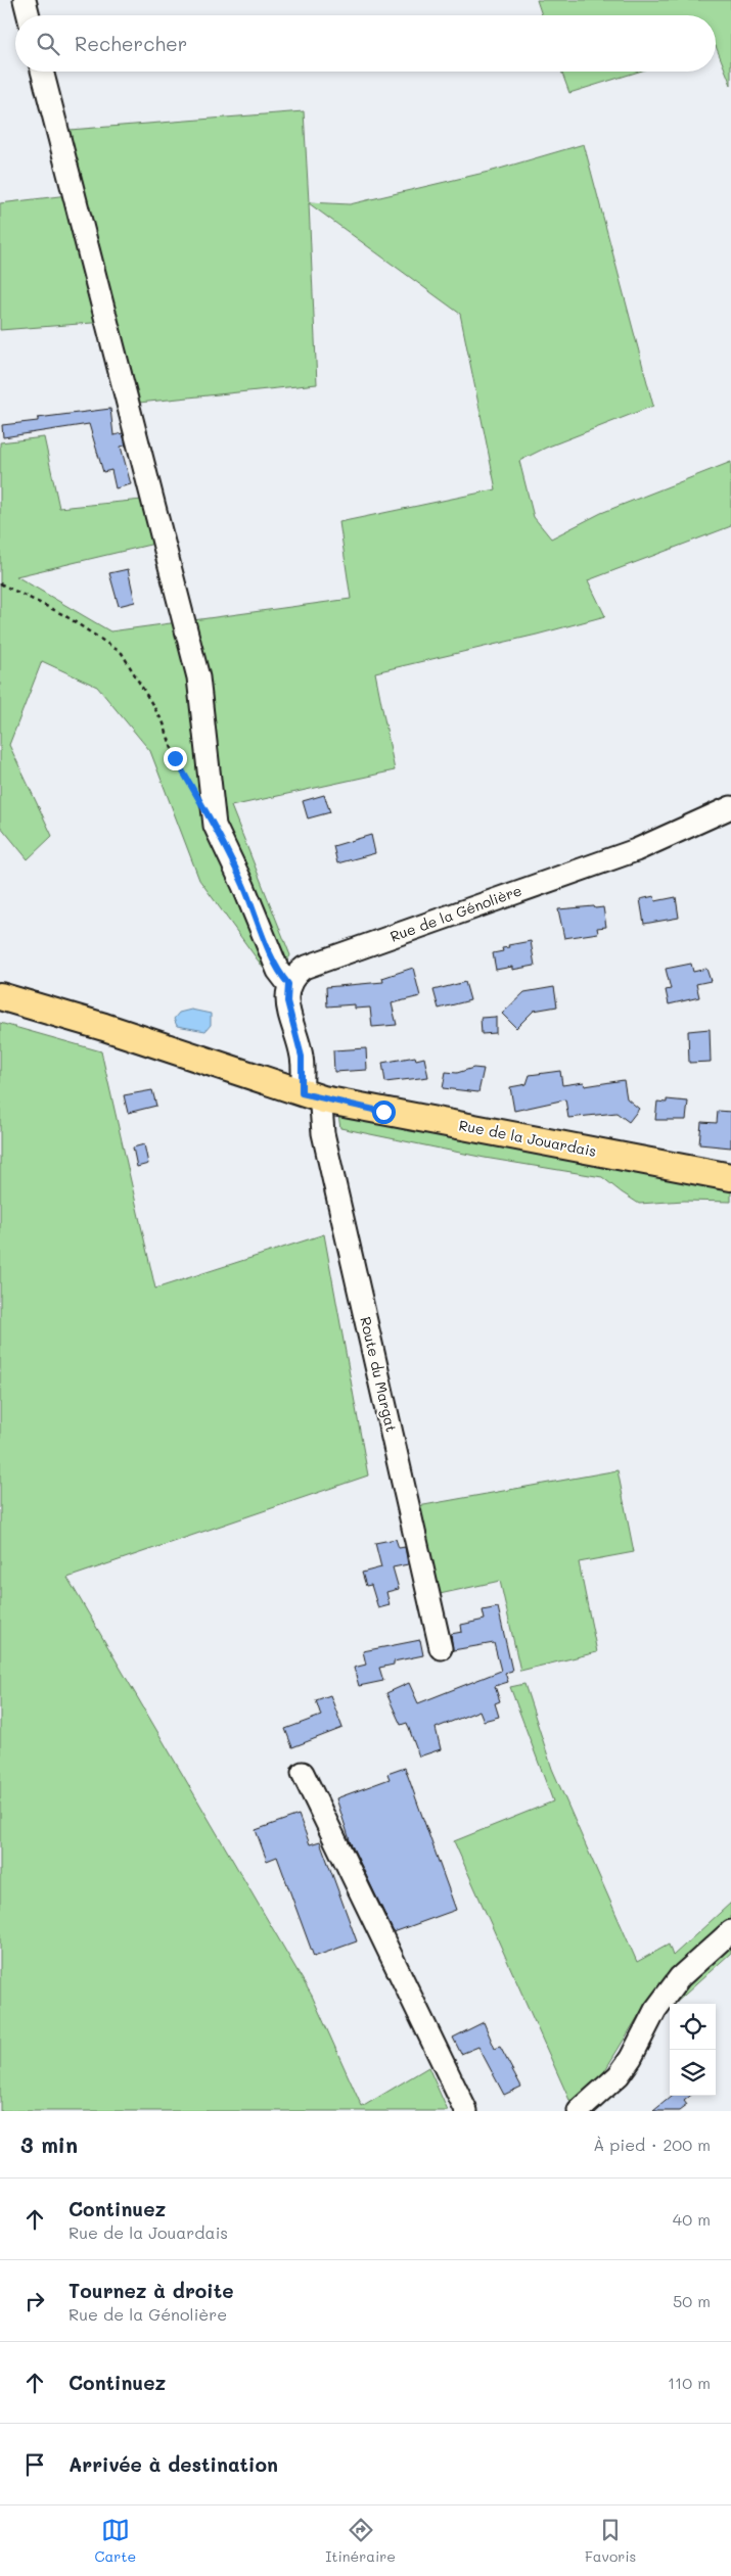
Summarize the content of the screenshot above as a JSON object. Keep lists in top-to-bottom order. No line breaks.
{"streets":{"main road":["Rue de la Jouardais"],"street":["Rue de la Génolière","Route du Margat"]},"crossings":[["Rue de la Jouardais","Route du Margat"]],"page":{"search":"Rechercher","heading":["3 min","À pied · 200 m"],"list":[["Continuez","Rue de la Jouardais","40 m"],["Tournez à droite","Rue de la Génolière","50 m"],["Continuez","110 m"],"Arrivée à destination"],"nav":["Carte","Itinéraire","Favoris"]}}
